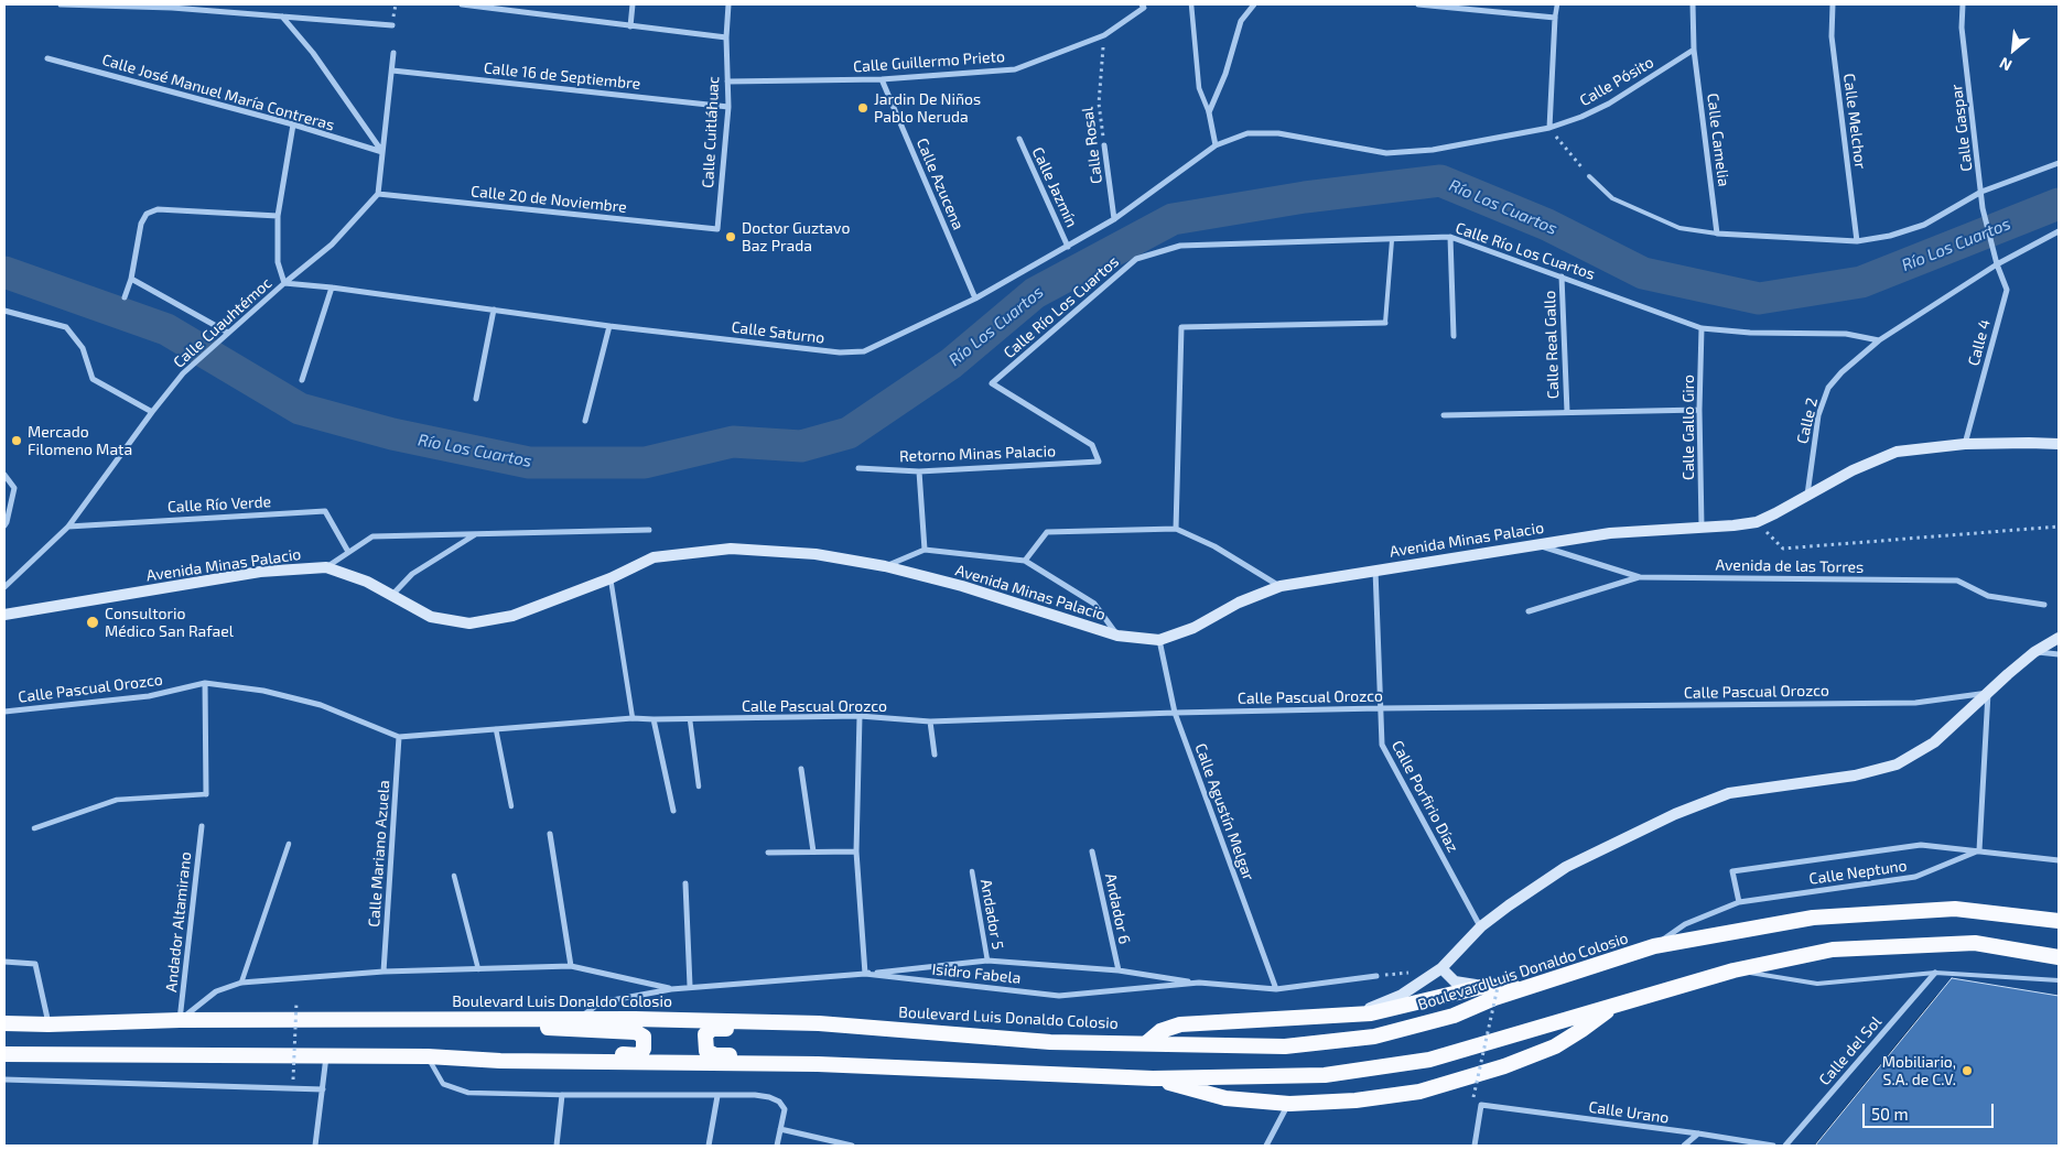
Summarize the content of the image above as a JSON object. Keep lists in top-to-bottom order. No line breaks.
{"streets":{"highway":["Boulevard Luis Donaldo Colosio"],"main road":["Avenida Minas Palacio"],"street":["Calle Guillermo Prieto","Calle 16 de Septiembre","Calle Pósito","Calle José Manuel María Contreras","Calle Melchor","Calle Gaspar","Calle Cuitláhuac","Calle Camelia","Calle Rosal","Calle Azucena","Calle Jazmín","Calle 20 de Noviembre","Calle Río Los Cuartos","Calle Cuauhtémoc","Calle Saturno","Calle 4","Calle Real Gallo","Calle 2","Calle Gallo Giro","Retorno Minas Palacio","Calle Río Verde","Avenida de las Torres","Calle Pascual Orozco","Calle Porfirio Díaz","Calle Agustín Melgar","Calle Mariano Azuela","Calle Neptuno","Andador 6","Andador 5","Andador Altamirano","Isidro Fabela","Calle del Sol","Calle Urano"]},"crossings":[["Calle Guillermo Prieto","Calle Cuitláhuac"],["Calle Guillermo Prieto","Calle Rosal"],["Calle Guillermo Prieto","Calle Azucena"],["Calle 16 de Septiembre","Calle Cuitláhuac"],["Calle Pósito","Calle Camelia"],["Calle Gaspar","Calle 4"],["Calle Cuitláhuac","Calle 20 de Noviembre"],["Calle Rosal","Calle Saturno"],["Calle Azucena","Calle Saturno"],["Calle Jazmín","Calle Saturno"],["Calle 20 de Noviembre","Calle Cuauhtémoc"],["Calle Río Los Cuartos","Calle Real Gallo"],["Calle Río Los Cuartos","Calle 2"],["Calle Río Los Cuartos","Calle Gallo Giro"],["Calle Río Los Cuartos","Retorno Minas Palacio"],["Calle Cuauhtémoc","Calle Saturno"],["Calle Cuauhtémoc","Calle Río Verde"],["Calle 4","Avenida Minas Palacio"],["Calle 2","Avenida Minas Palacio"],["Calle Gallo Giro","Avenida Minas Palacio"],["Avenida Minas Palacio","Avenida de las Torres"],["Avenida Minas Palacio","Calle Porfirio Díaz"],["Avenida Minas Palacio","Calle Agustín Melgar"],["Calle Pascual Orozco","Calle Porfirio Díaz"],["Calle Pascual Orozco","Calle Agustín Melgar"],["Calle Pascual Orozco","Calle Mariano Azuela"],["Calle Agustín Melgar","Isidro Fabela"],["Calle Neptuno","Boulevard Luis Donaldo Colosio"],["Andador Altamirano","Boulevard Luis Donaldo Colosio"],["Boulevard Luis Donaldo Colosio","Isidro Fabela"]],"water":["Río Los Cuartos"],"places":["Jardin De Niños Pablo Neruda","Doctor Guztavo Baz Prada","Mercado Filomeno Mata","Consultorio Médico San Rafael","Mobiliario, S.A. de C.V."],"scale_bar":"50 m","north":"bottom left"}
